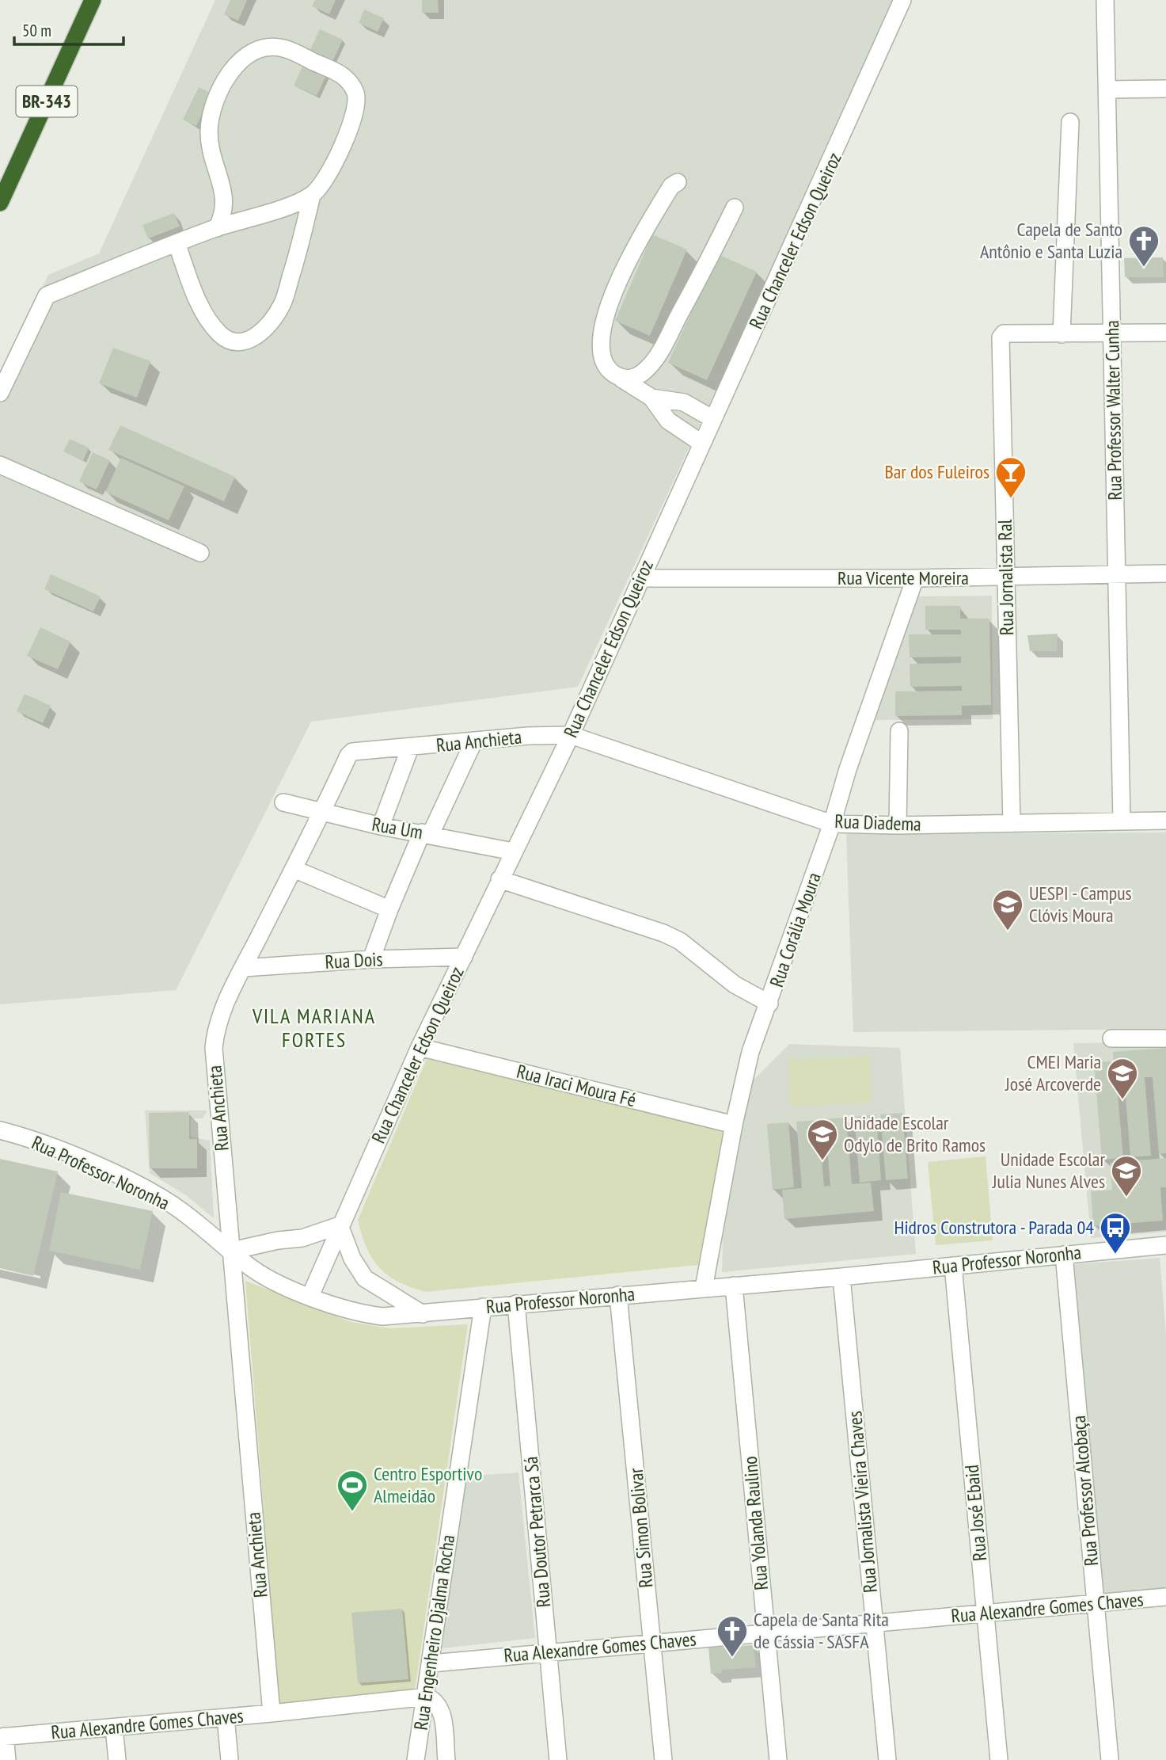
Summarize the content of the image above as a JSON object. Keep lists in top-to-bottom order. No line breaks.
{"streets":{"highway":["BR-343"],"street":["Rua Chanceler Edson Queiroz","Rua Professor Walter Cunha","Rua Jornalista Ral","Rua Vicente Moreira","Rua Anchieta","Rua Diadema","Rua Um","Rua Corália Moura","Rua Dois","Rua Iraci Moura Fé","Rua Professor Noronha","Rua Professor Alcobaça","Rua Jornalista Vieira Chaves","Rua José Ebaid","Rua Yolanda Raulino","Rua Simon Bolivar","Rua Doutor Petrarca Sá","Rua Alexandre Gomes Chaves","Rua Engenheiro Djalma Rocha"]},"crossings":[["Rua Chanceler Edson Queiroz","Rua Vicente Moreira"],["Rua Chanceler Edson Queiroz","Rua Anchieta"],["Rua Chanceler Edson Queiroz","Rua Diadema"],["Rua Chanceler Edson Queiroz","Rua Um"],["Rua Chanceler Edson Queiroz","Rua Dois"],["Rua Chanceler Edson Queiroz","Rua Iraci Moura Fé"],["Rua Chanceler Edson Queiroz","Rua Professor Noronha"],["Rua Professor Walter Cunha","Rua Vicente Moreira"],["Rua Professor Walter Cunha","Rua Diadema"],["Rua Jornalista Ral","Rua Vicente Moreira"],["Rua Jornalista Ral","Rua Diadema"],["Rua Vicente Moreira","Rua Corália Moura"],["Rua Anchieta","Rua Diadema"],["Rua Anchieta","Rua Um"],["Rua Anchieta","Rua Dois"],["Rua Anchieta","Rua Professor Noronha"],["Rua Anchieta","Rua Alexandre Gomes Chaves"],["Rua Diadema","Rua Corália Moura"],["Rua Corália Moura","Rua Iraci Moura Fé"],["Rua Corália Moura","Rua Professor Noronha"],["Rua Professor Noronha","Rua Professor Alcobaça"],["Rua Professor Noronha","Rua Jornalista Vieira Chaves"],["Rua Professor Noronha","Rua José Ebaid"],["Rua Professor Noronha","Rua Yolanda Raulino"],["Rua Professor Noronha","Rua Simon Bolivar"],["Rua Professor Noronha","Rua Doutor Petrarca Sá"],["Rua Professor Noronha","Rua Engenheiro Djalma Rocha"],["Rua Professor Alcobaça","Rua Alexandre Gomes Chaves"],["Rua Jornalista Vieira Chaves","Rua Alexandre Gomes Chaves"],["Rua José Ebaid","Rua Alexandre Gomes Chaves"],["Rua Yolanda Raulino","Rua Alexandre Gomes Chaves"],["Rua Simon Bolivar","Rua Alexandre Gomes Chaves"],["Rua Doutor Petrarca Sá","Rua Alexandre Gomes Chaves"],["Rua Alexandre Gomes Chaves","Rua Engenheiro Djalma Rocha"]],"districts":["VILA MARIANA FORTES"],"places":{"church":["Capela de Santo Antônio e Santa Luzia","Capela de Santa Rita de Cássia - SASFA"],"bar":["Bar dos Fuleiros"],"school or university":["UESPI - Campus Clóvis Moura","CMEI Maria José Arcoverde","Unidade Escolar Odylo de Brito Ramos","Unidade Escolar Julia Nunes Alves"],"bus stop":["Hidros Construtora - Parada 04"],"sports":["Centro Esportivo Almeidão"]},"scale_bar":"50 m"}
